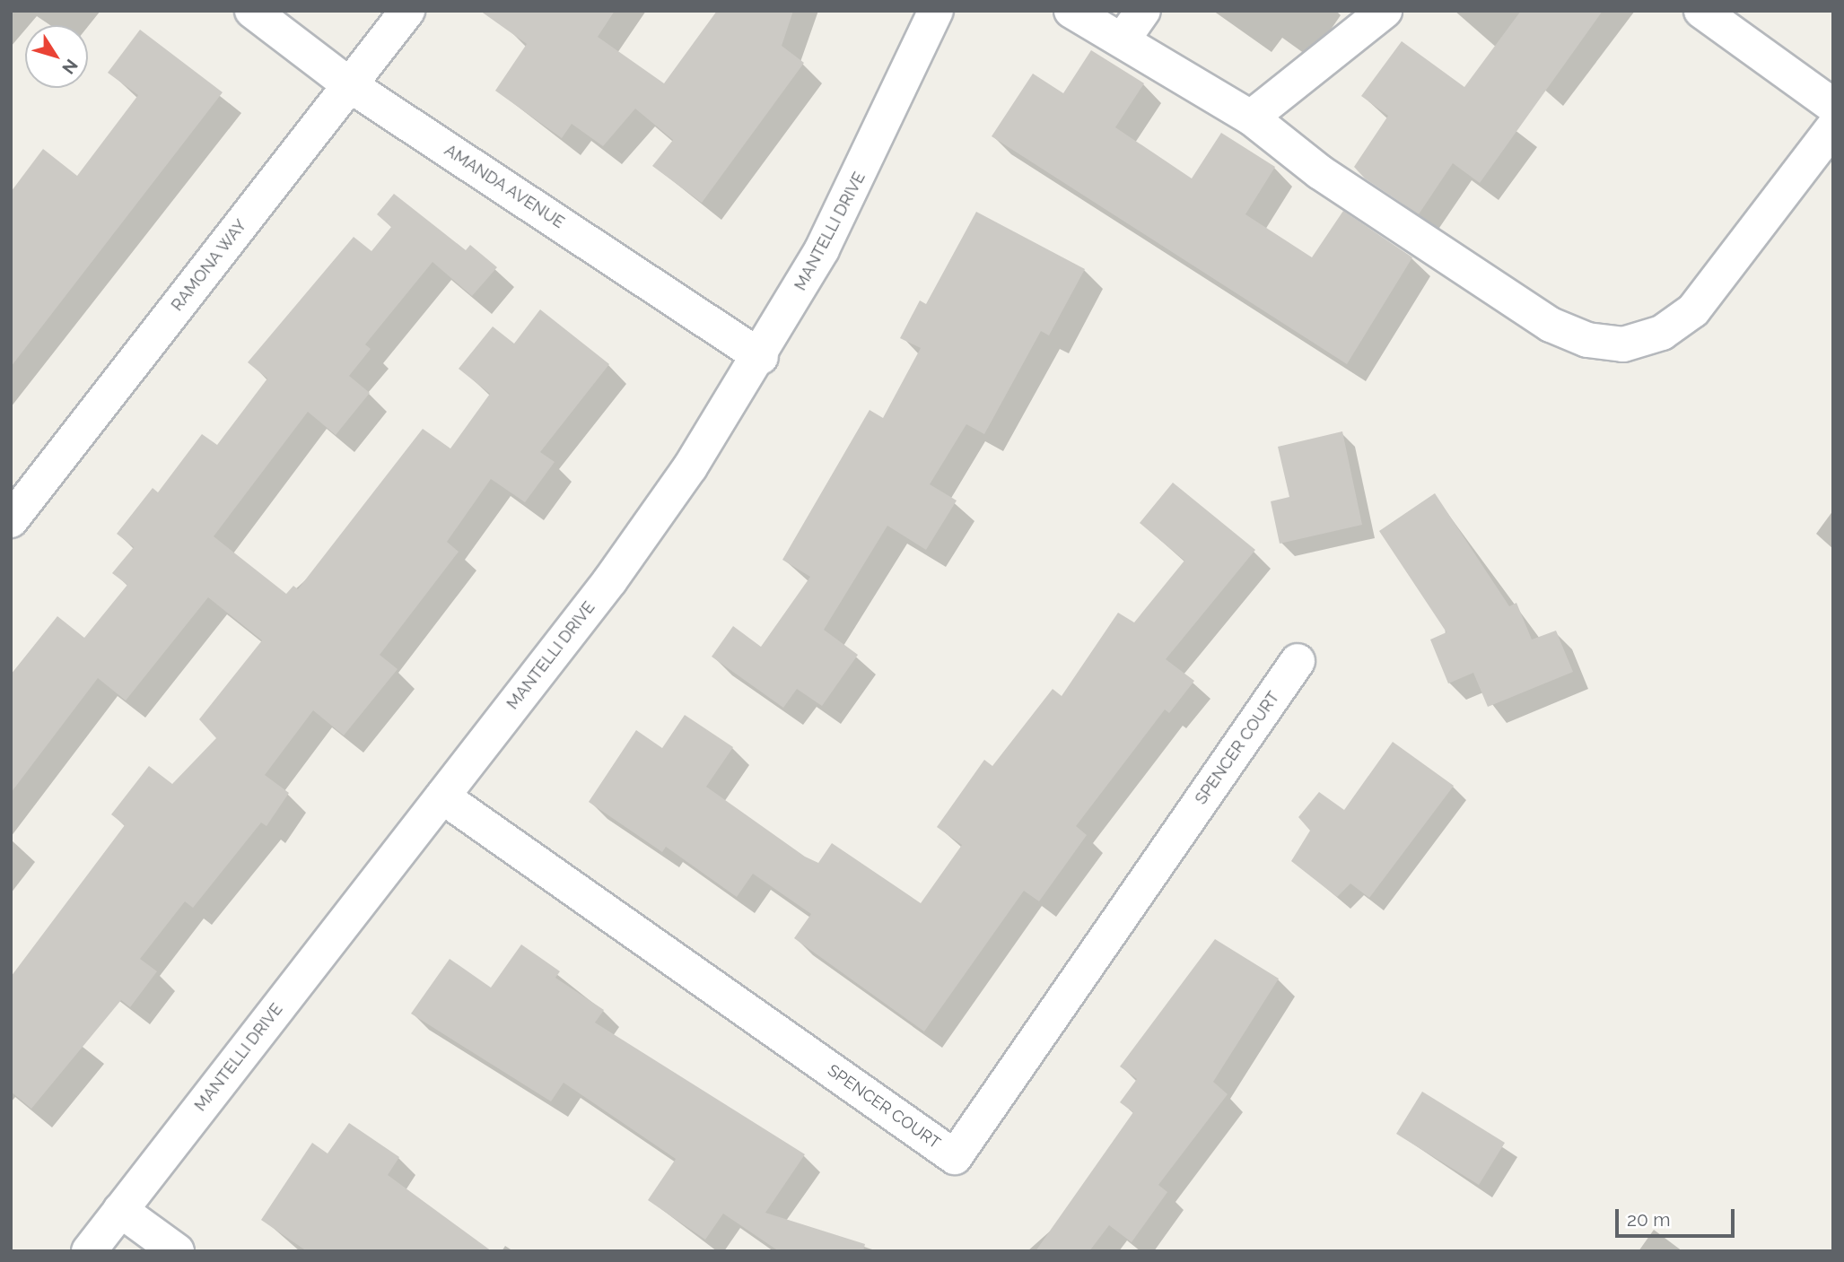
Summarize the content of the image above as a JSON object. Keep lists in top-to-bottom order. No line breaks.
{"streets":{"street":["AMANDA AVENUE","MANTELLI DRIVE","RAMONA WAY","SPENCER COURT"]},"crossings":[["AMANDA AVENUE","MANTELLI DRIVE"],["AMANDA AVENUE","RAMONA WAY"],["MANTELLI DRIVE","SPENCER COURT"]],"scale_bar":"20 m","north":"bottom right"}
